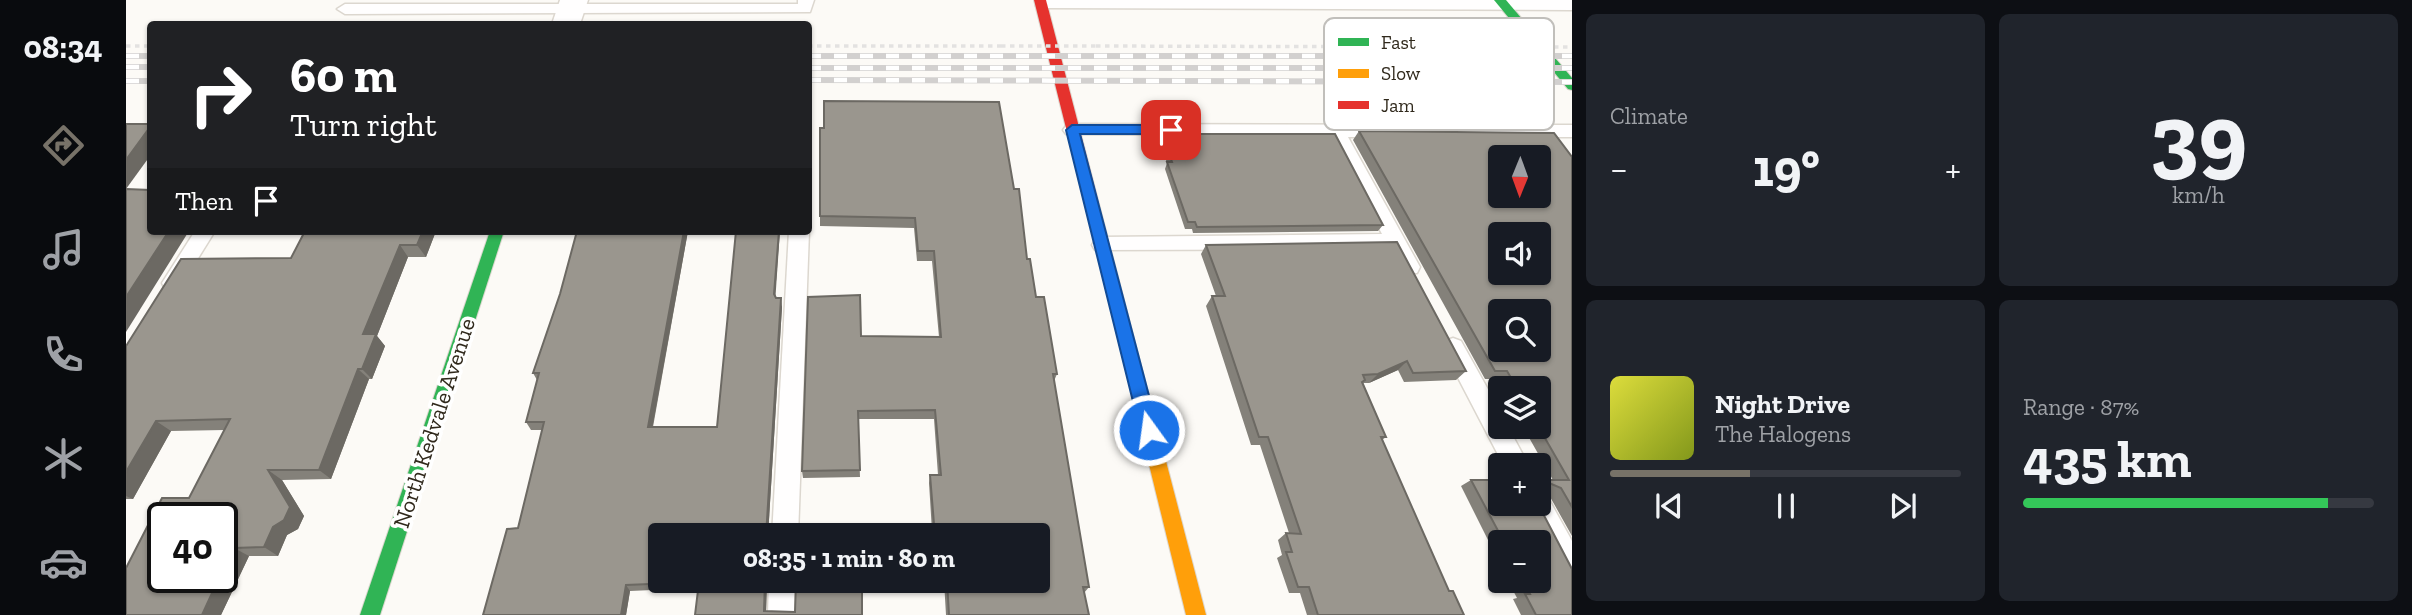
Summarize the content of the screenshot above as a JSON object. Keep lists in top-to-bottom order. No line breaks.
{"streets":{"street":["North Kedvale Avenue"]},"legend":["Fast","Slow","Jam"],"north":"bottom","page":{"tabs":"08:34","tile":["Climate",["39","km/h"],["Range · 87%","435 km"]],"turn":["60 m","Turn right"],"heat":["−","19°","+"],"map_buttons":["+","−"],"then":"Then","song":["Night Drive","The Halogens"],"limit":"40","trip":"08:35 · 1 min · 80 m"}}
